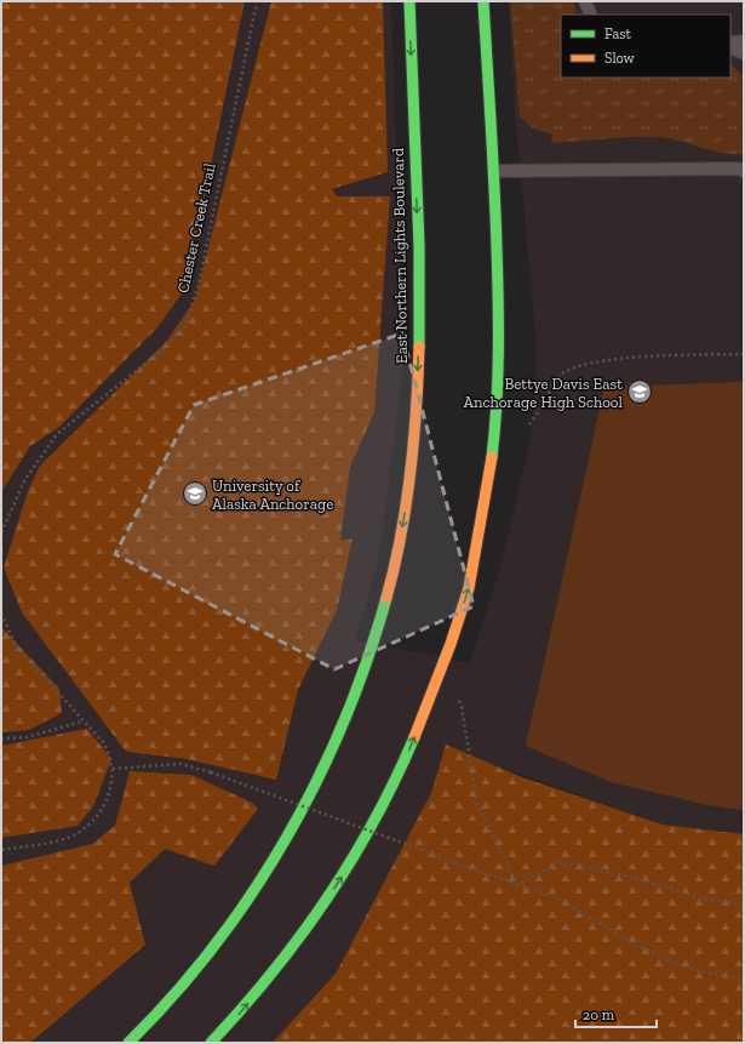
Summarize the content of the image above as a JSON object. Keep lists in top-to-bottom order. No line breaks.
{"streets":{"main road":["East Northern Lights Boulevard"],"path":["Chester Creek Trail"]},"places":{"school or university":["Bettye Davis East Anchorage High School","University of Alaska Anchorage"]},"legend":["Fast","Slow"],"scale_bar":"20 m"}
